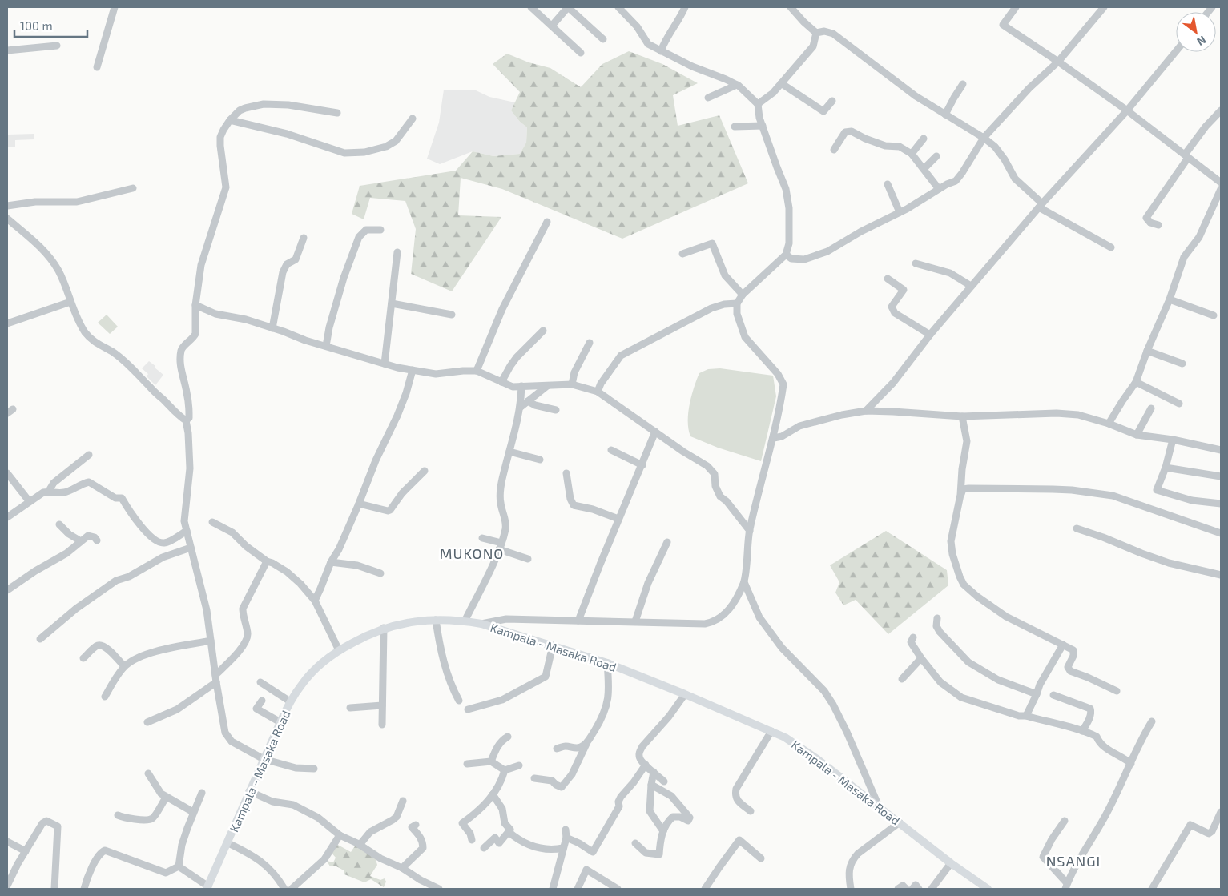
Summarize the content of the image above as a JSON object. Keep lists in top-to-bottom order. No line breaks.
{"streets":{"main road":["Kampala - Masaka Road"]},"districts":["MUKONO","NSANGI"],"scale_bar":"100 m","north":"bottom right"}
